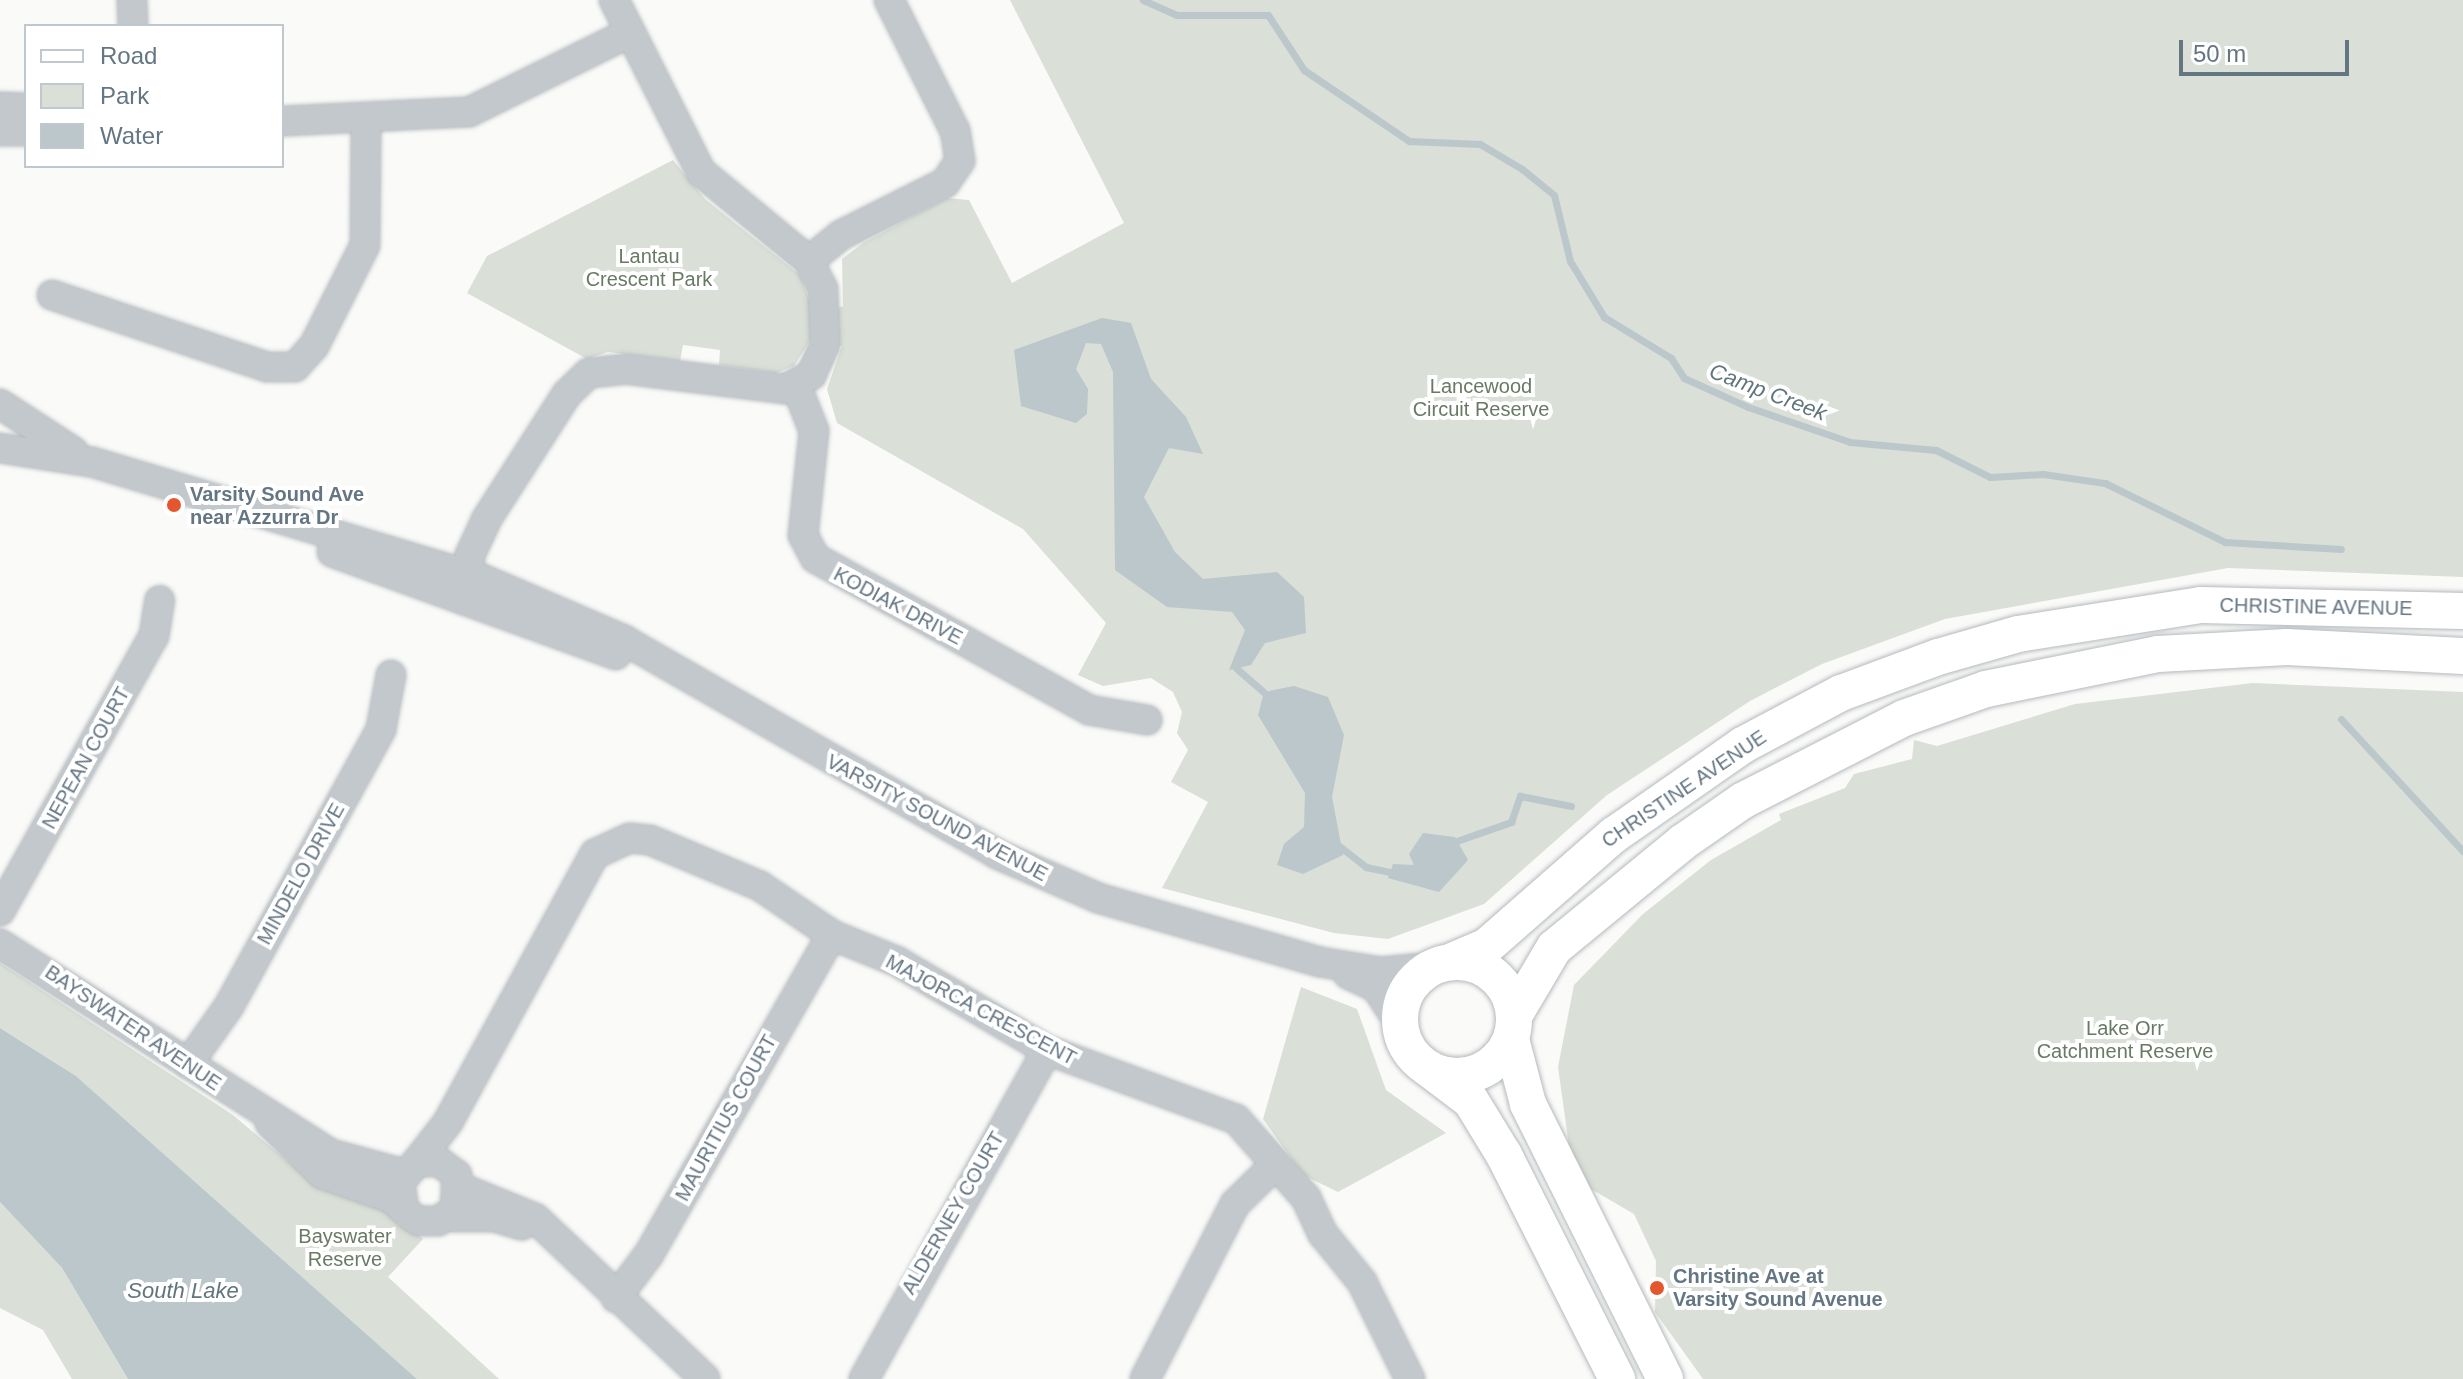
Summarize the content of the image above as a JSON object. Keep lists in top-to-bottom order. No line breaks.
{"streets":{"main road":["CHRISTINE AVENUE"],"street":["KODIAK DRIVE","NEPEAN COURT","VARSITY SOUND AVENUE","MINDELO DRIVE","MAJORCA CRESCENT","BAYSWATER AVENUE","MAURITIUS COURT","ALDERNEY COURT"]},"crossings":[["CHRISTINE AVENUE","VARSITY SOUND AVENUE"],["MINDELO DRIVE","BAYSWATER AVENUE"],["MAJORCA CRESCENT","BAYSWATER AVENUE"],["MAJORCA CRESCENT","MAURITIUS COURT"],["MAJORCA CRESCENT","ALDERNEY COURT"],["BAYSWATER AVENUE","MAURITIUS COURT"]],"water":["Camp Creek","South Lake"],"parks":["Lantau Crescent Park","Lancewood Circuit Reserve","Lake Orr Catchment Reserve","Bayswater Reserve"],"places":["Varsity Sound Ave near Azzurra Dr","Christine Ave at Varsity Sound Avenue"],"legend":["Road","Park","Water"],"scale_bar":"50 m"}
